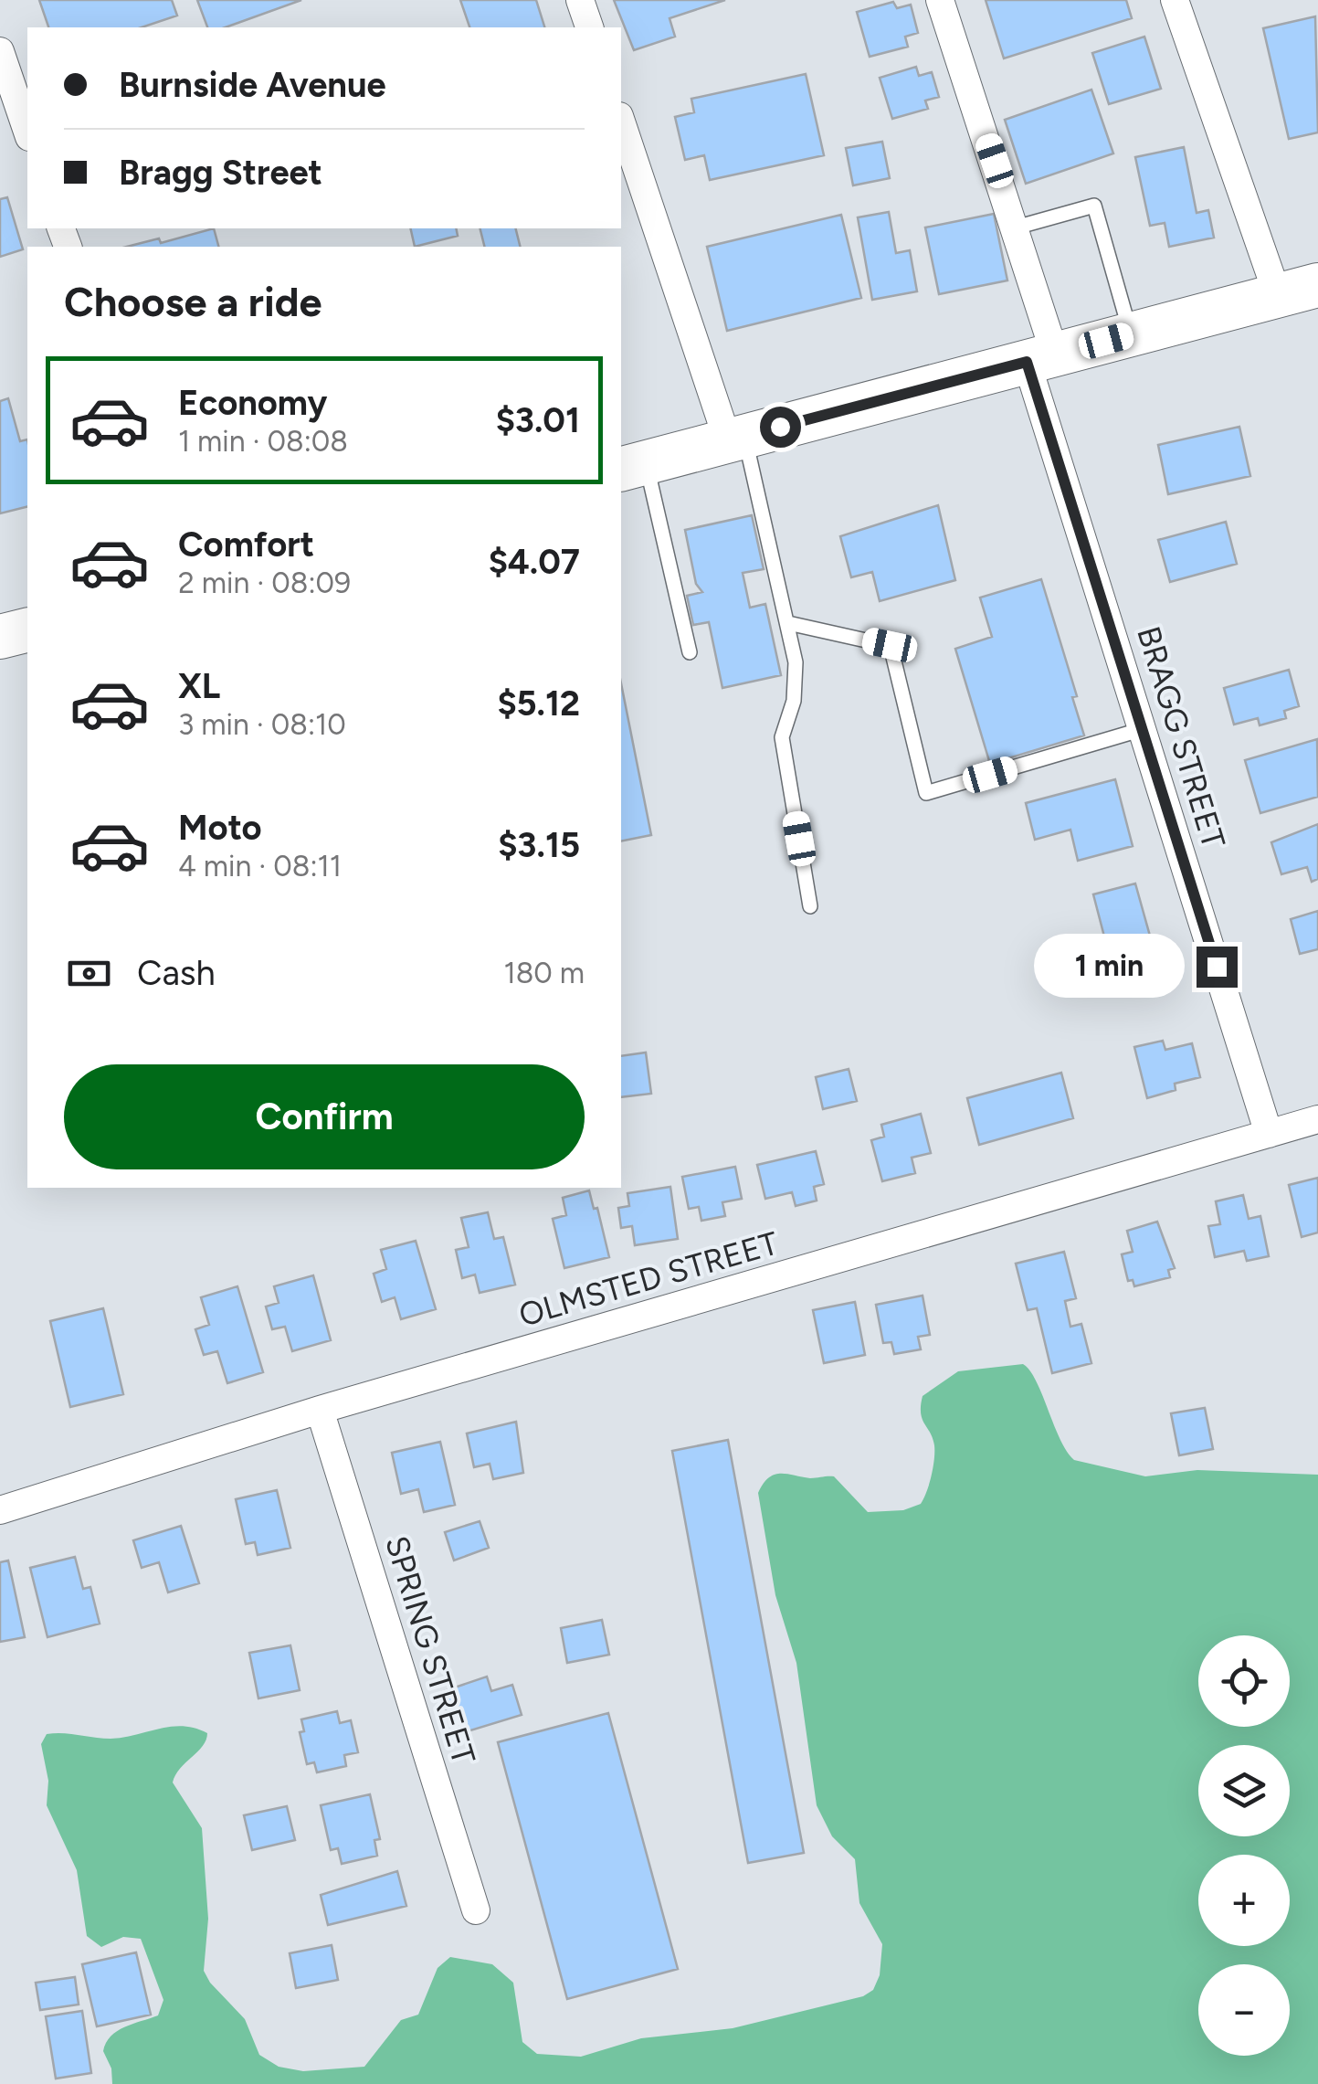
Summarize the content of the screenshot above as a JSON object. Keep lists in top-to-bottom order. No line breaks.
{"streets":{"street":["BRAGG STREET","OLMSTED STREET","SPRING STREET"]},"crossings":[["BRAGG STREET","OLMSTED STREET"],["OLMSTED STREET","SPRING STREET"]],"page":{"banner":["Burnside Avenue","Bragg Street"],"heading":"Choose a ride","list":[{"name":"Economy","note":"1 min · 08:08","value":"$3.01"},{"name":"Comfort","note":"2 min · 08:09","value":"$4.07"},{"name":"XL","note":"3 min · 08:10","value":"$5.12"},{"name":"Moto","note":"4 min · 08:11","value":"$3.15"}],"pay":["Cash","180 m"],"bubble":"1 min","buttons":"Confirm","map_buttons":["+","−"]}}
